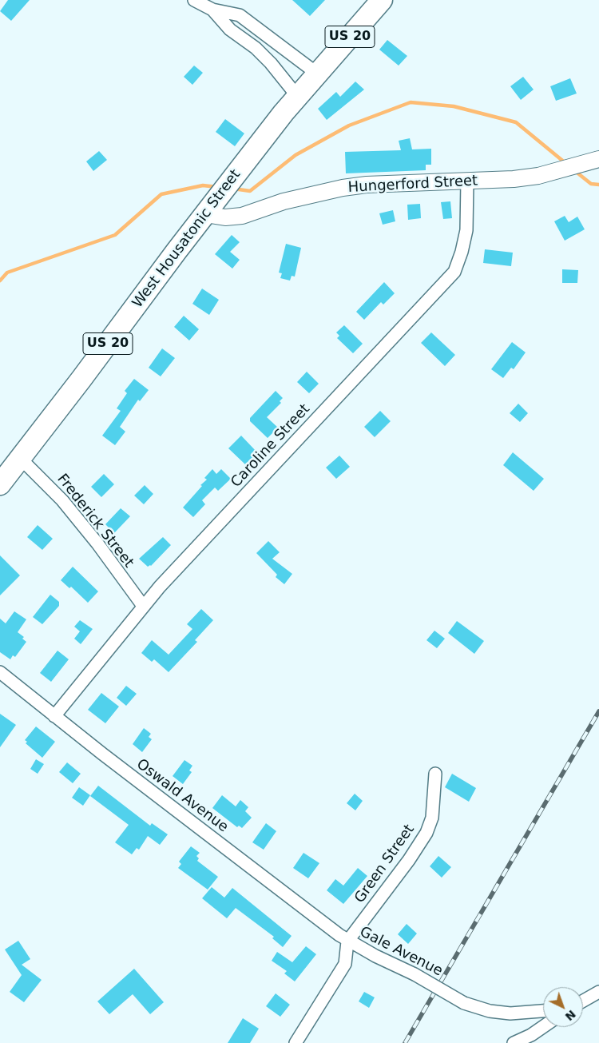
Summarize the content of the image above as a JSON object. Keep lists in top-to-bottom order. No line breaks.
{"streets":{"highway":["US 20","West Housatonic Street"],"street":["Hungerford Street","Caroline Street","Frederick Street","Oswald Avenue","Green Street","Gale Avenue"]},"crossings":[["Hungerford Street","West Housatonic Street"],["Hungerford Street","Caroline Street"],["West Housatonic Street","Frederick Street"],["Caroline Street","Frederick Street"],["Caroline Street","Oswald Avenue"],["Oswald Avenue","Green Street"],["Oswald Avenue","Gale Avenue"],["Green Street","Gale Avenue"]],"north":"bottom right"}
